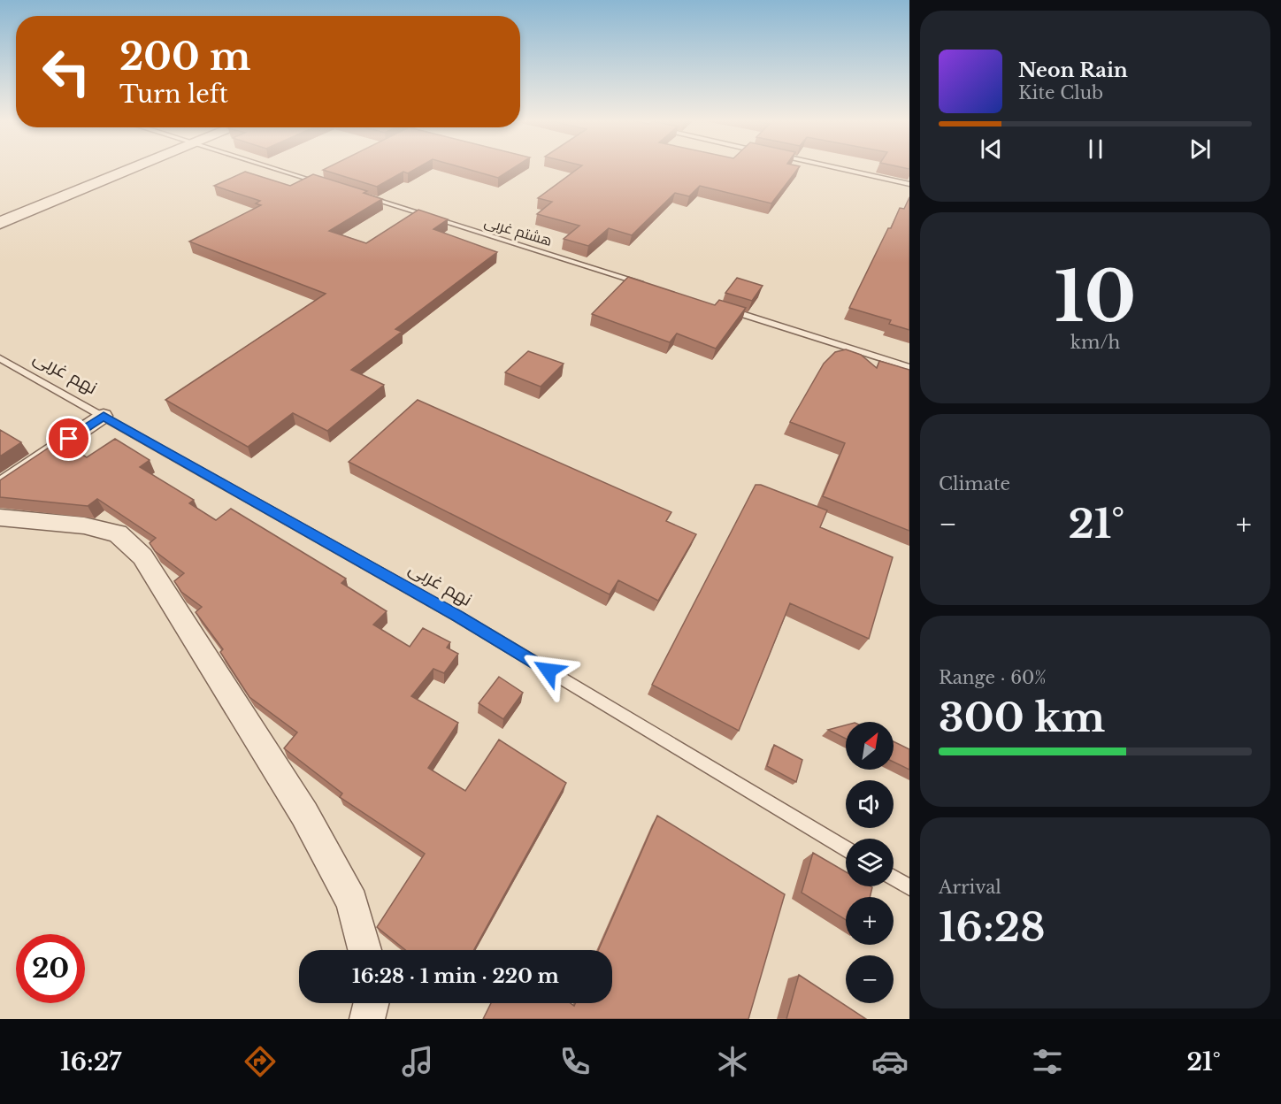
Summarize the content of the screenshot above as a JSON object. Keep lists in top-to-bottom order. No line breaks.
{"streets":{"lane":["هشتم غربی","نهم غربی"]},"north":"top right","page":{"turn":["200 m","Turn left"],"song":["Neon Rain","Kite Club"],"tile":[["10","km/h"],"Climate",["Range · 60%","300 km"],["Arrival","16:28"]],"heat":["−","21°","+"],"map_buttons":["+","−"],"limit":"20","trip":"16:28 · 1 min · 220 m","tabs":["16:27","21°"]}}
